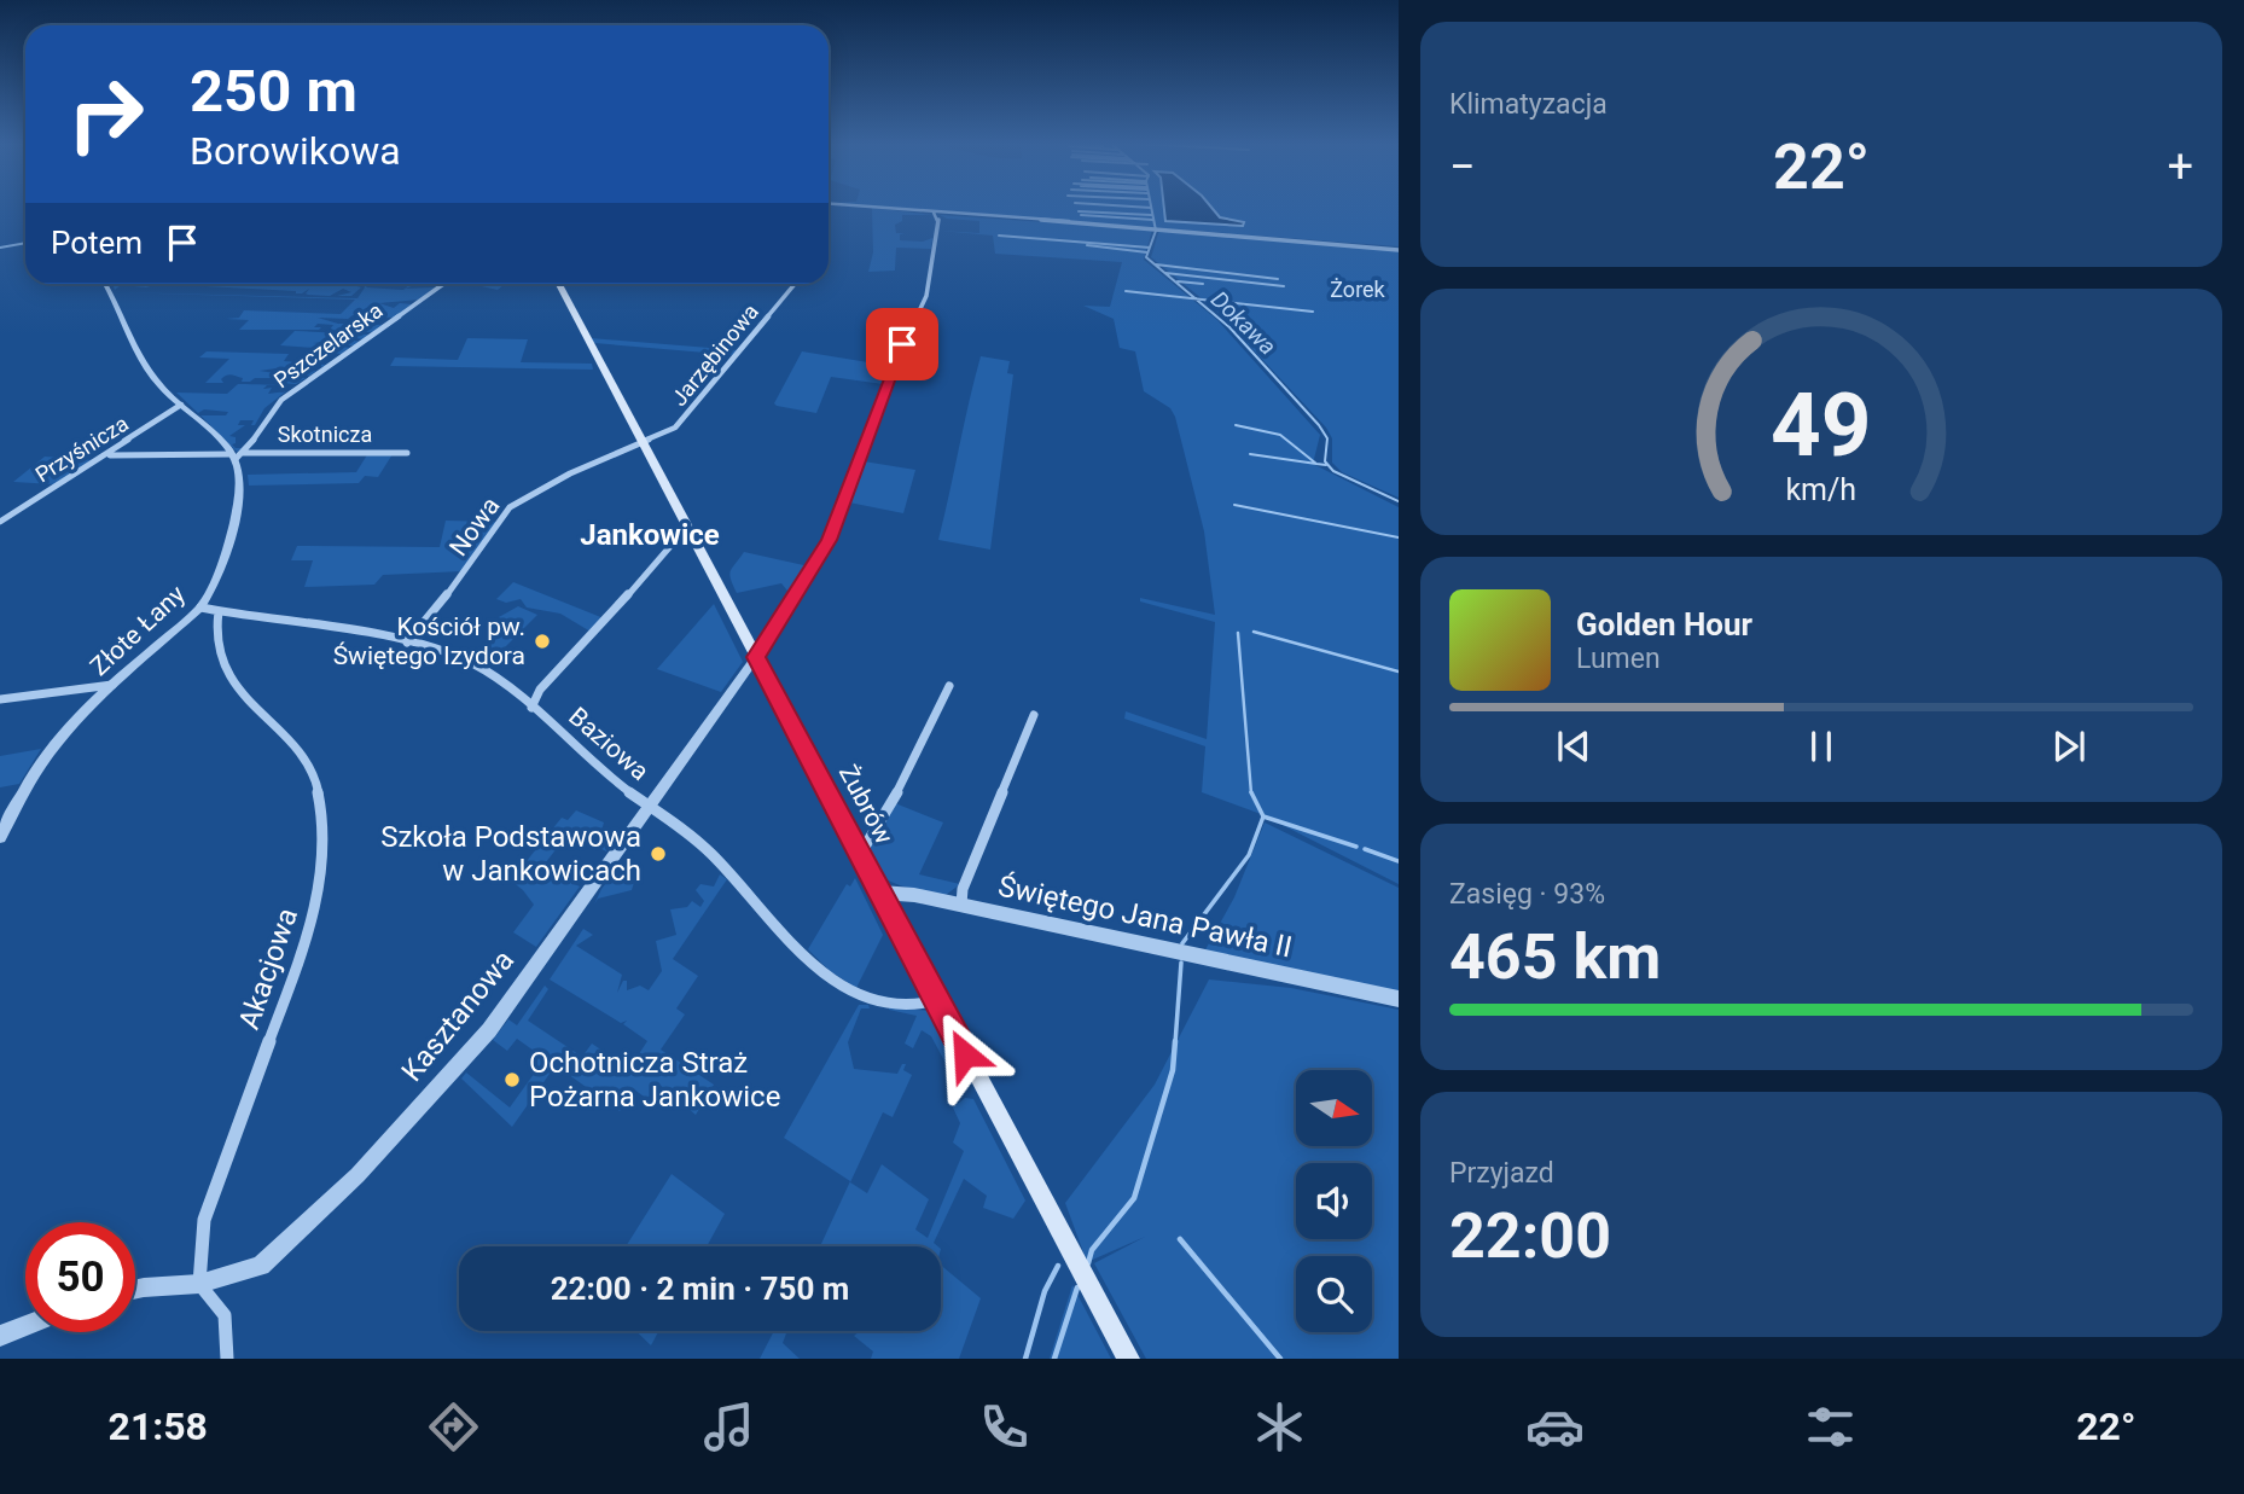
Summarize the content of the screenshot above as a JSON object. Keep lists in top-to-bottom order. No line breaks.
{"streets":{"main road":["Żubrów"],"street":["Pszczelarska","Jarzębinowa","Skotnicza","Przyśnicza","Nowa","Złote Łany","Baziowa","Świętego Jana Pawła II","Akacjowa","Kasztanowa"]},"crossings":[["Pszczelarska","Skotnicza"],["Pszczelarska","Złote Łany"],["Jarzębinowa","Nowa"],["Jarzębinowa","Żubrów"],["Skotnicza","Przyśnicza"],["Skotnicza","Złote Łany"],["Nowa","Baziowa"],["Nowa","Żubrów"],["Złote Łany","Baziowa"],["Baziowa","Żubrów"],["Baziowa","Akacjowa"],["Baziowa","Kasztanowa"],["Żubrów","Świętego Jana Pawła II"],["Żubrów","Kasztanowa"],["Akacjowa","Kasztanowa"]],"districts":["Jankowice"],"water":["Dokawa"],"parks":["Żorek"],"places":["Kościół pw. Świętego Izydora","Szkoła Podstawowa w Jankowicach","Ochotnicza Straż Pożarna Jankowice"],"north":"right","page":{"tile":["Klimatyzacja",["Zasięg · 93%","465 km"],["Przyjazd","22:00"]],"turn":["250 m","Borowikowa"],"heat":["−","22°","+"],"then":"Potem","song":["Golden Hour","Lumen"],"limit":"50","trip":"22:00 · 2 min · 750 m","tabs":["21:58","22°"],"gauge":["49","km/h"]}}
